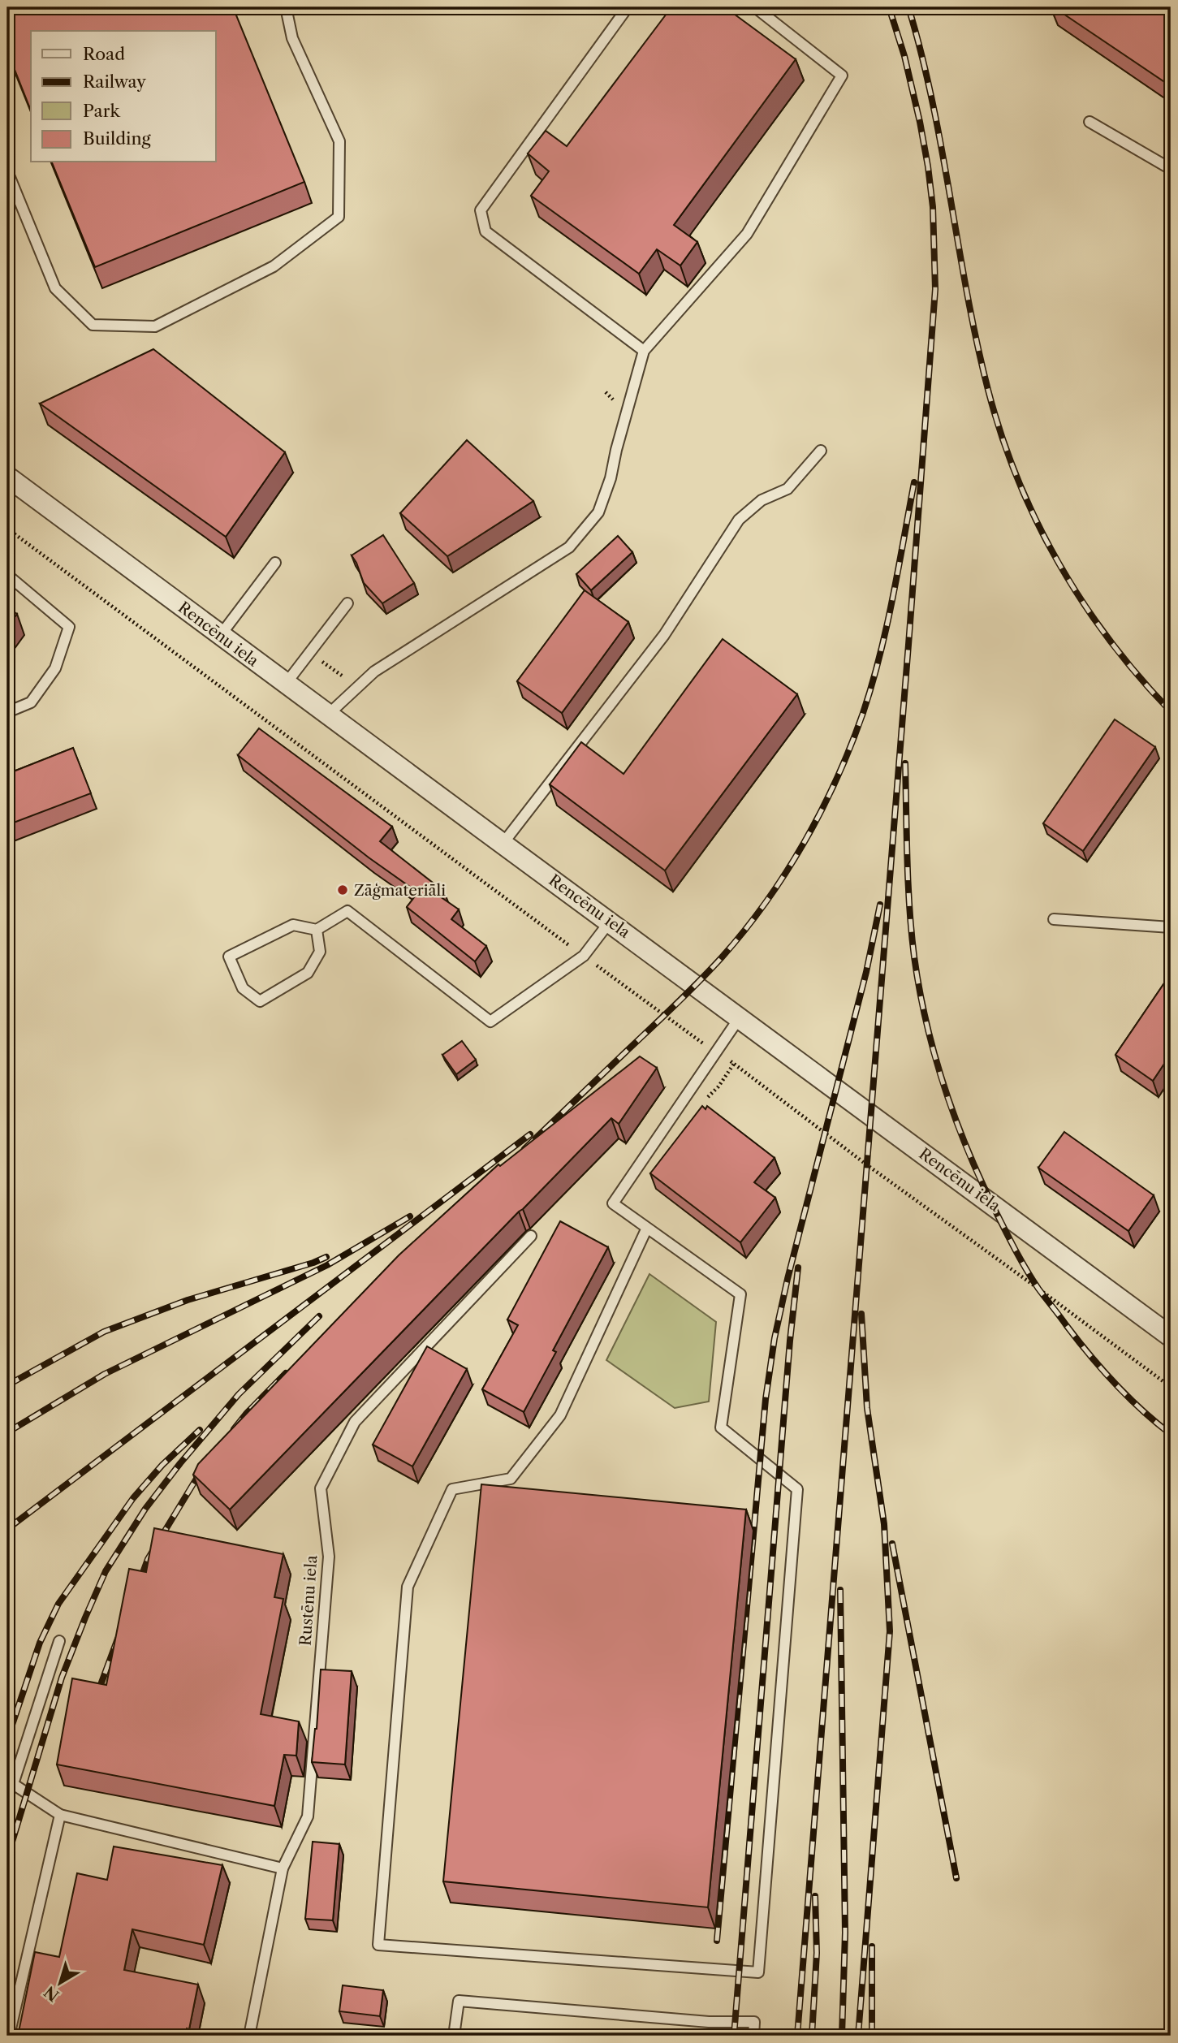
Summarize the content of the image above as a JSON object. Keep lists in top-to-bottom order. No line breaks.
{"streets":{"street":["Rencēnu iela"],"lane":["Rustēnu iela"]},"places":["Zāģmateriāli"],"legend":["Road","Railway","Park","Building"],"north":"bottom left"}
